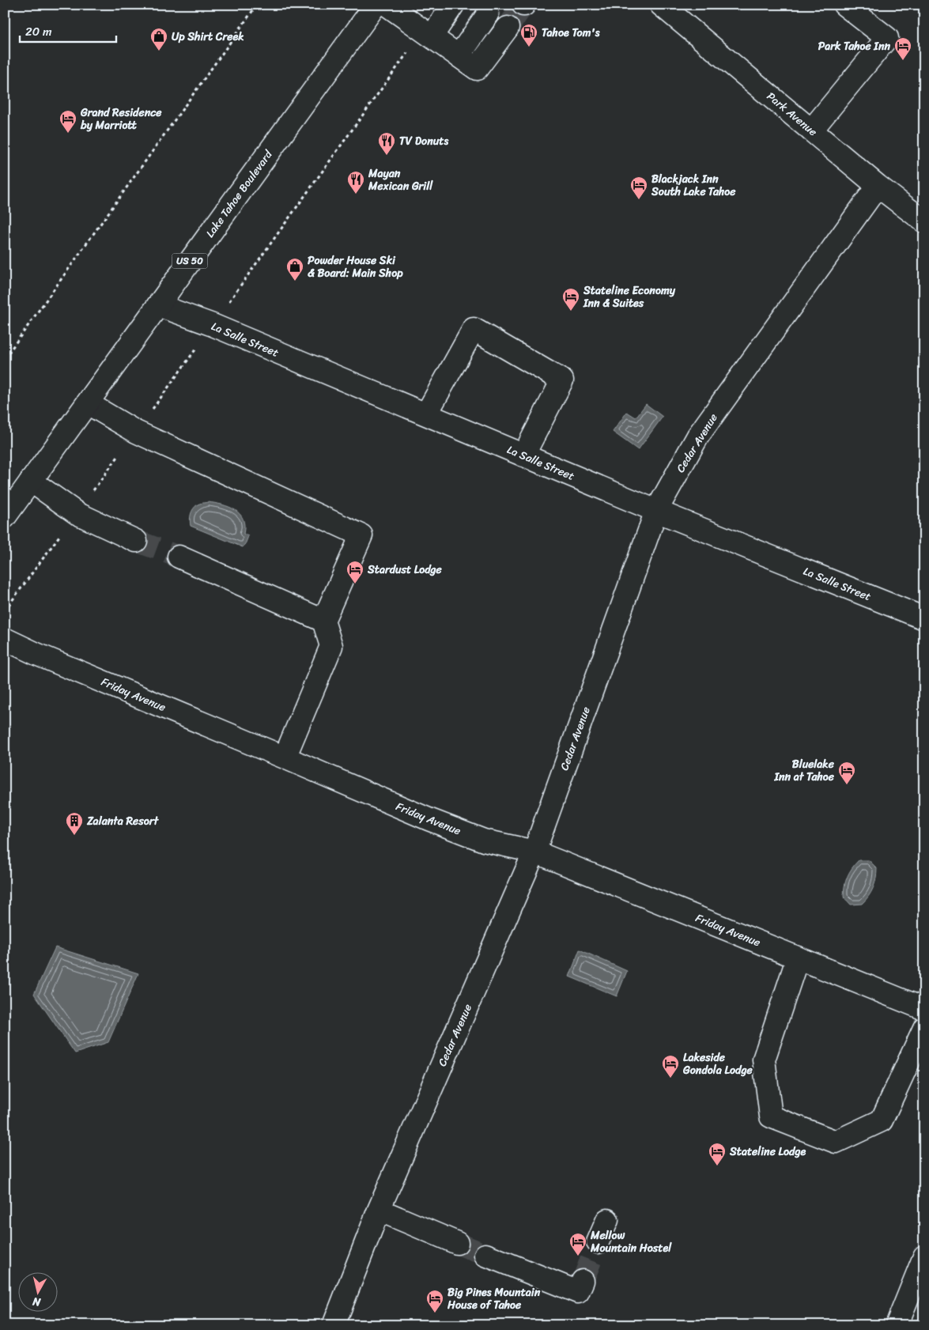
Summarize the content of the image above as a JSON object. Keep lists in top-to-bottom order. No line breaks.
{"streets":{"main road":["Park Avenue","Lake Tahoe Boulevard","US 50","La Salle Street","Cedar Avenue","Friday Avenue"]},"crossings":[["Park Avenue","Cedar Avenue"],["Lake Tahoe Boulevard","La Salle Street"],["La Salle Street","Cedar Avenue"],["Cedar Avenue","Friday Avenue"]],"places":{"fuel station":["Tahoe Tom's"],"shop":["Up Shirt Creek","Powder House Ski & Board: Main Shop"],"hotel":["Park Tahoe Inn","Grand Residence by Marriott","Blackjack Inn South Lake Tahoe","Stateline Economy Inn & Suites","Stardust Lodge","Bluelake Inn at Tahoe","Lakeside Gondola Lodge","Stateline Lodge","Mellow Mountain Hostel","Big Pines Mountain House of Tahoe"],"restaurant":["TV Donuts","Mayan Mexican Grill"],"building":["Zalanta Resort"]},"scale_bar":"20 m","north":"bottom"}
